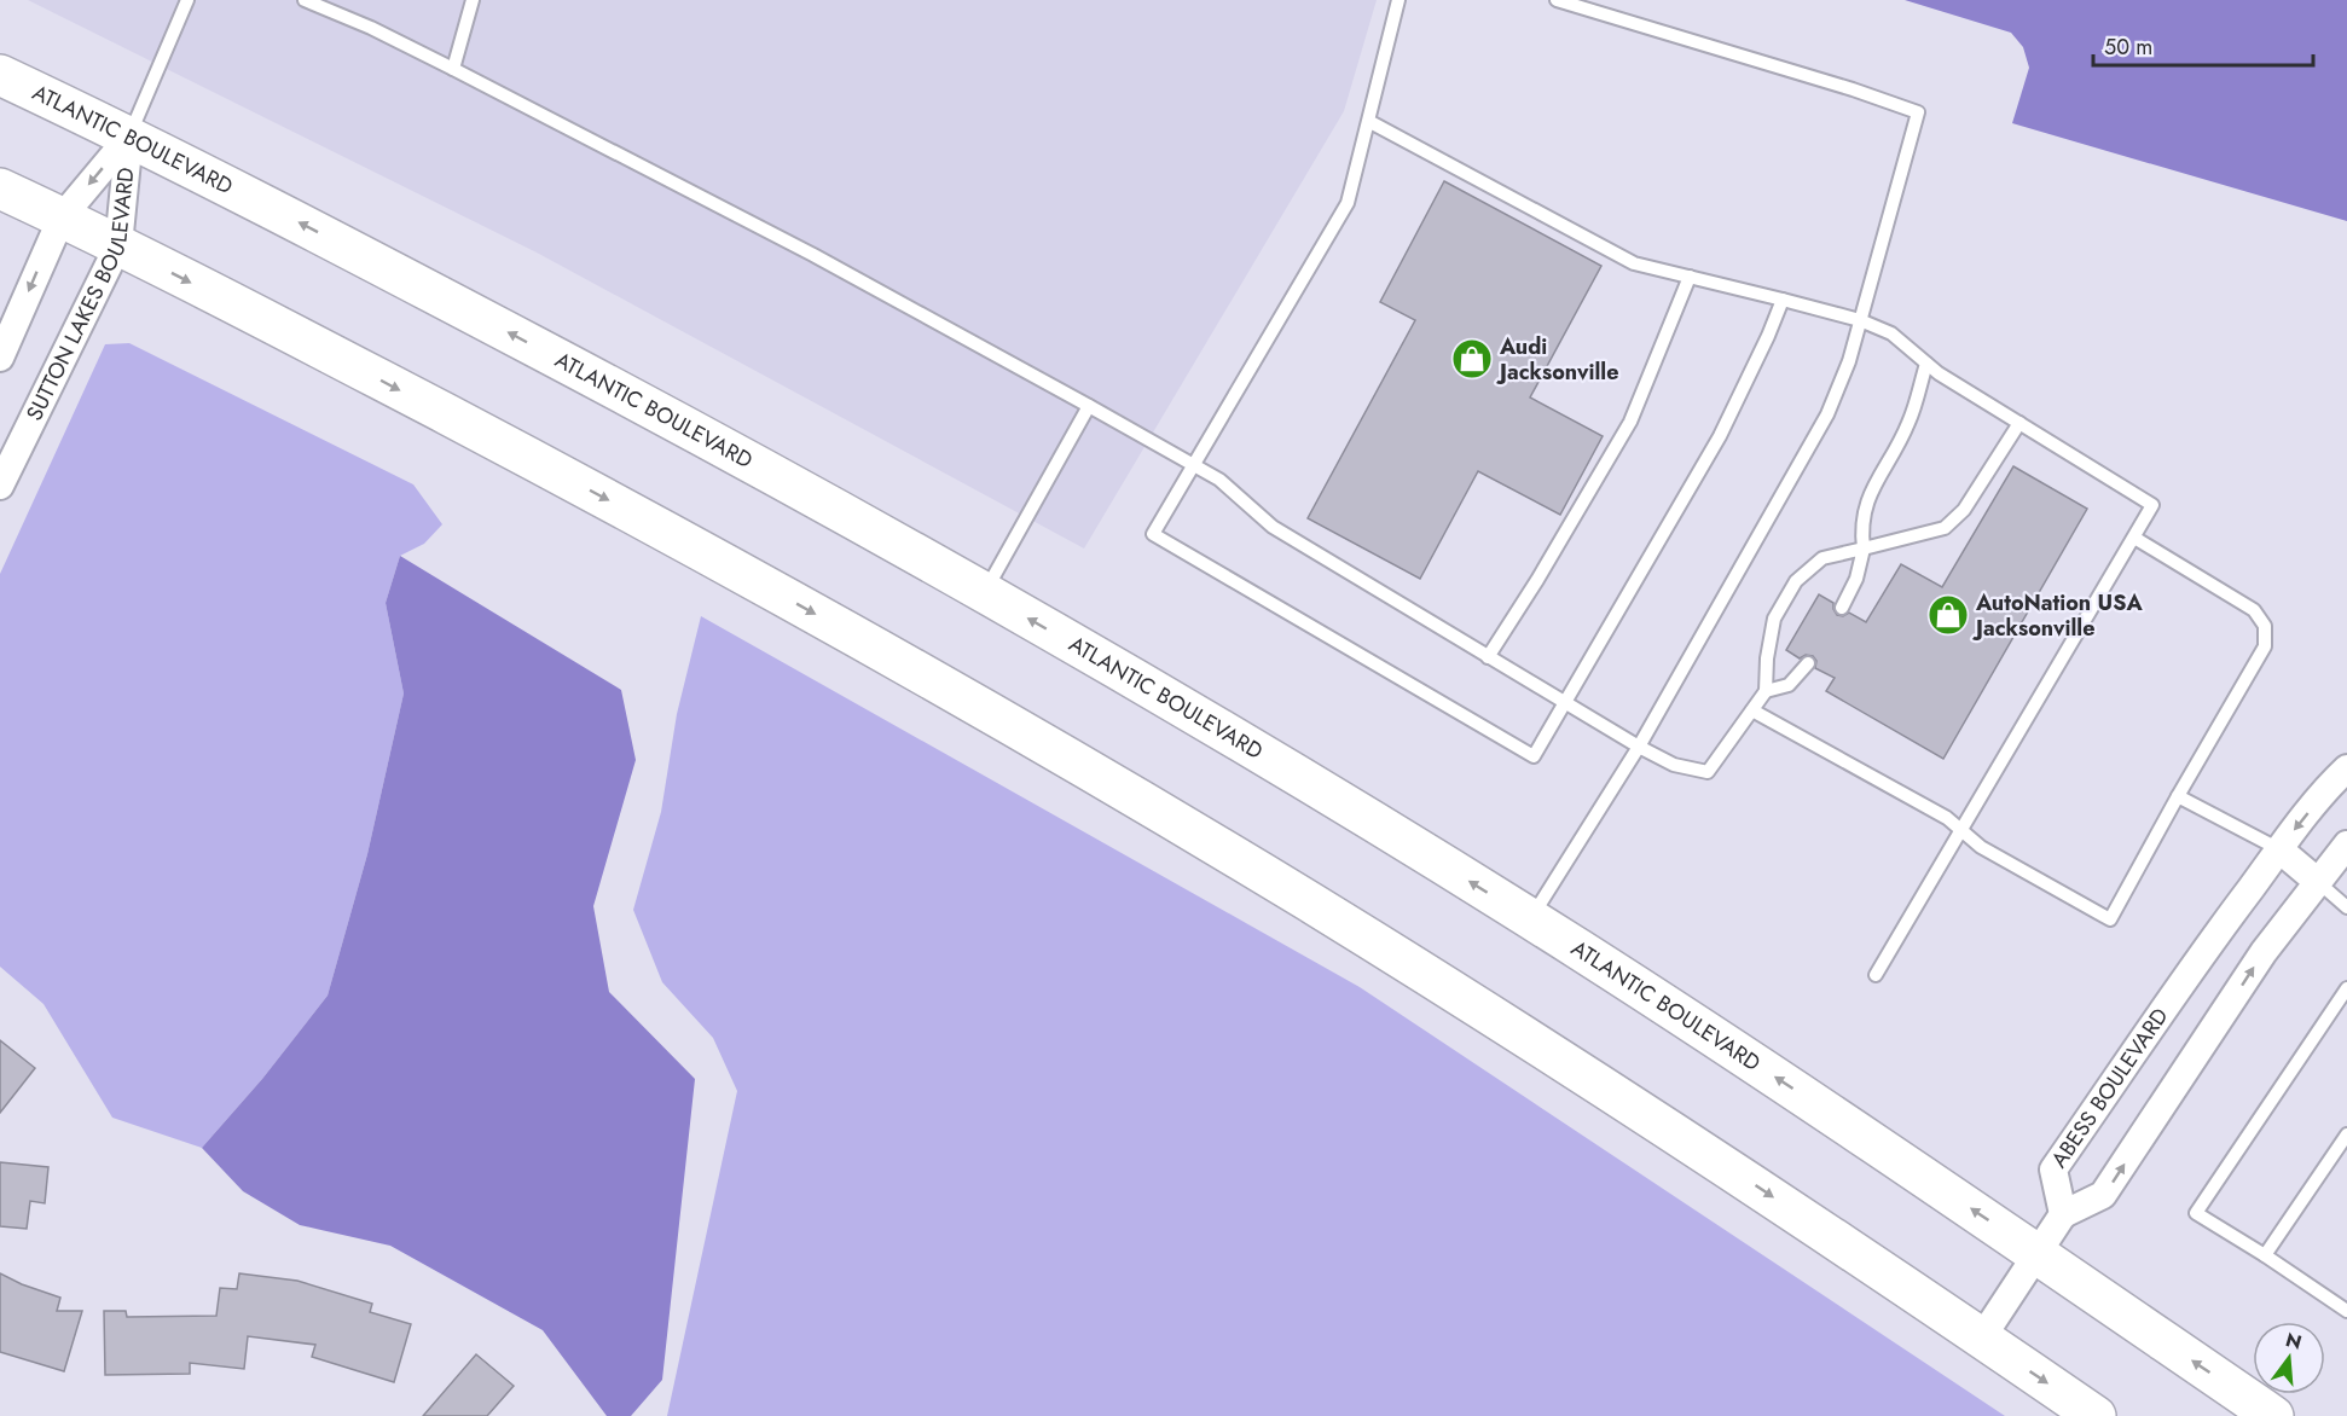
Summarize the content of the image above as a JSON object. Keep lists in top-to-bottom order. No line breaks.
{"streets":{"highway":["ATLANTIC BOULEVARD"],"street":["SUTTON LAKES BOULEVARD","ABESS BOULEVARD"]},"crossings":[["ATLANTIC BOULEVARD","SUTTON LAKES BOULEVARD"]],"places":{"shop":["Audi Jacksonville","AutoNation USA Jacksonville"]},"scale_bar":"50 m","north":"top"}
